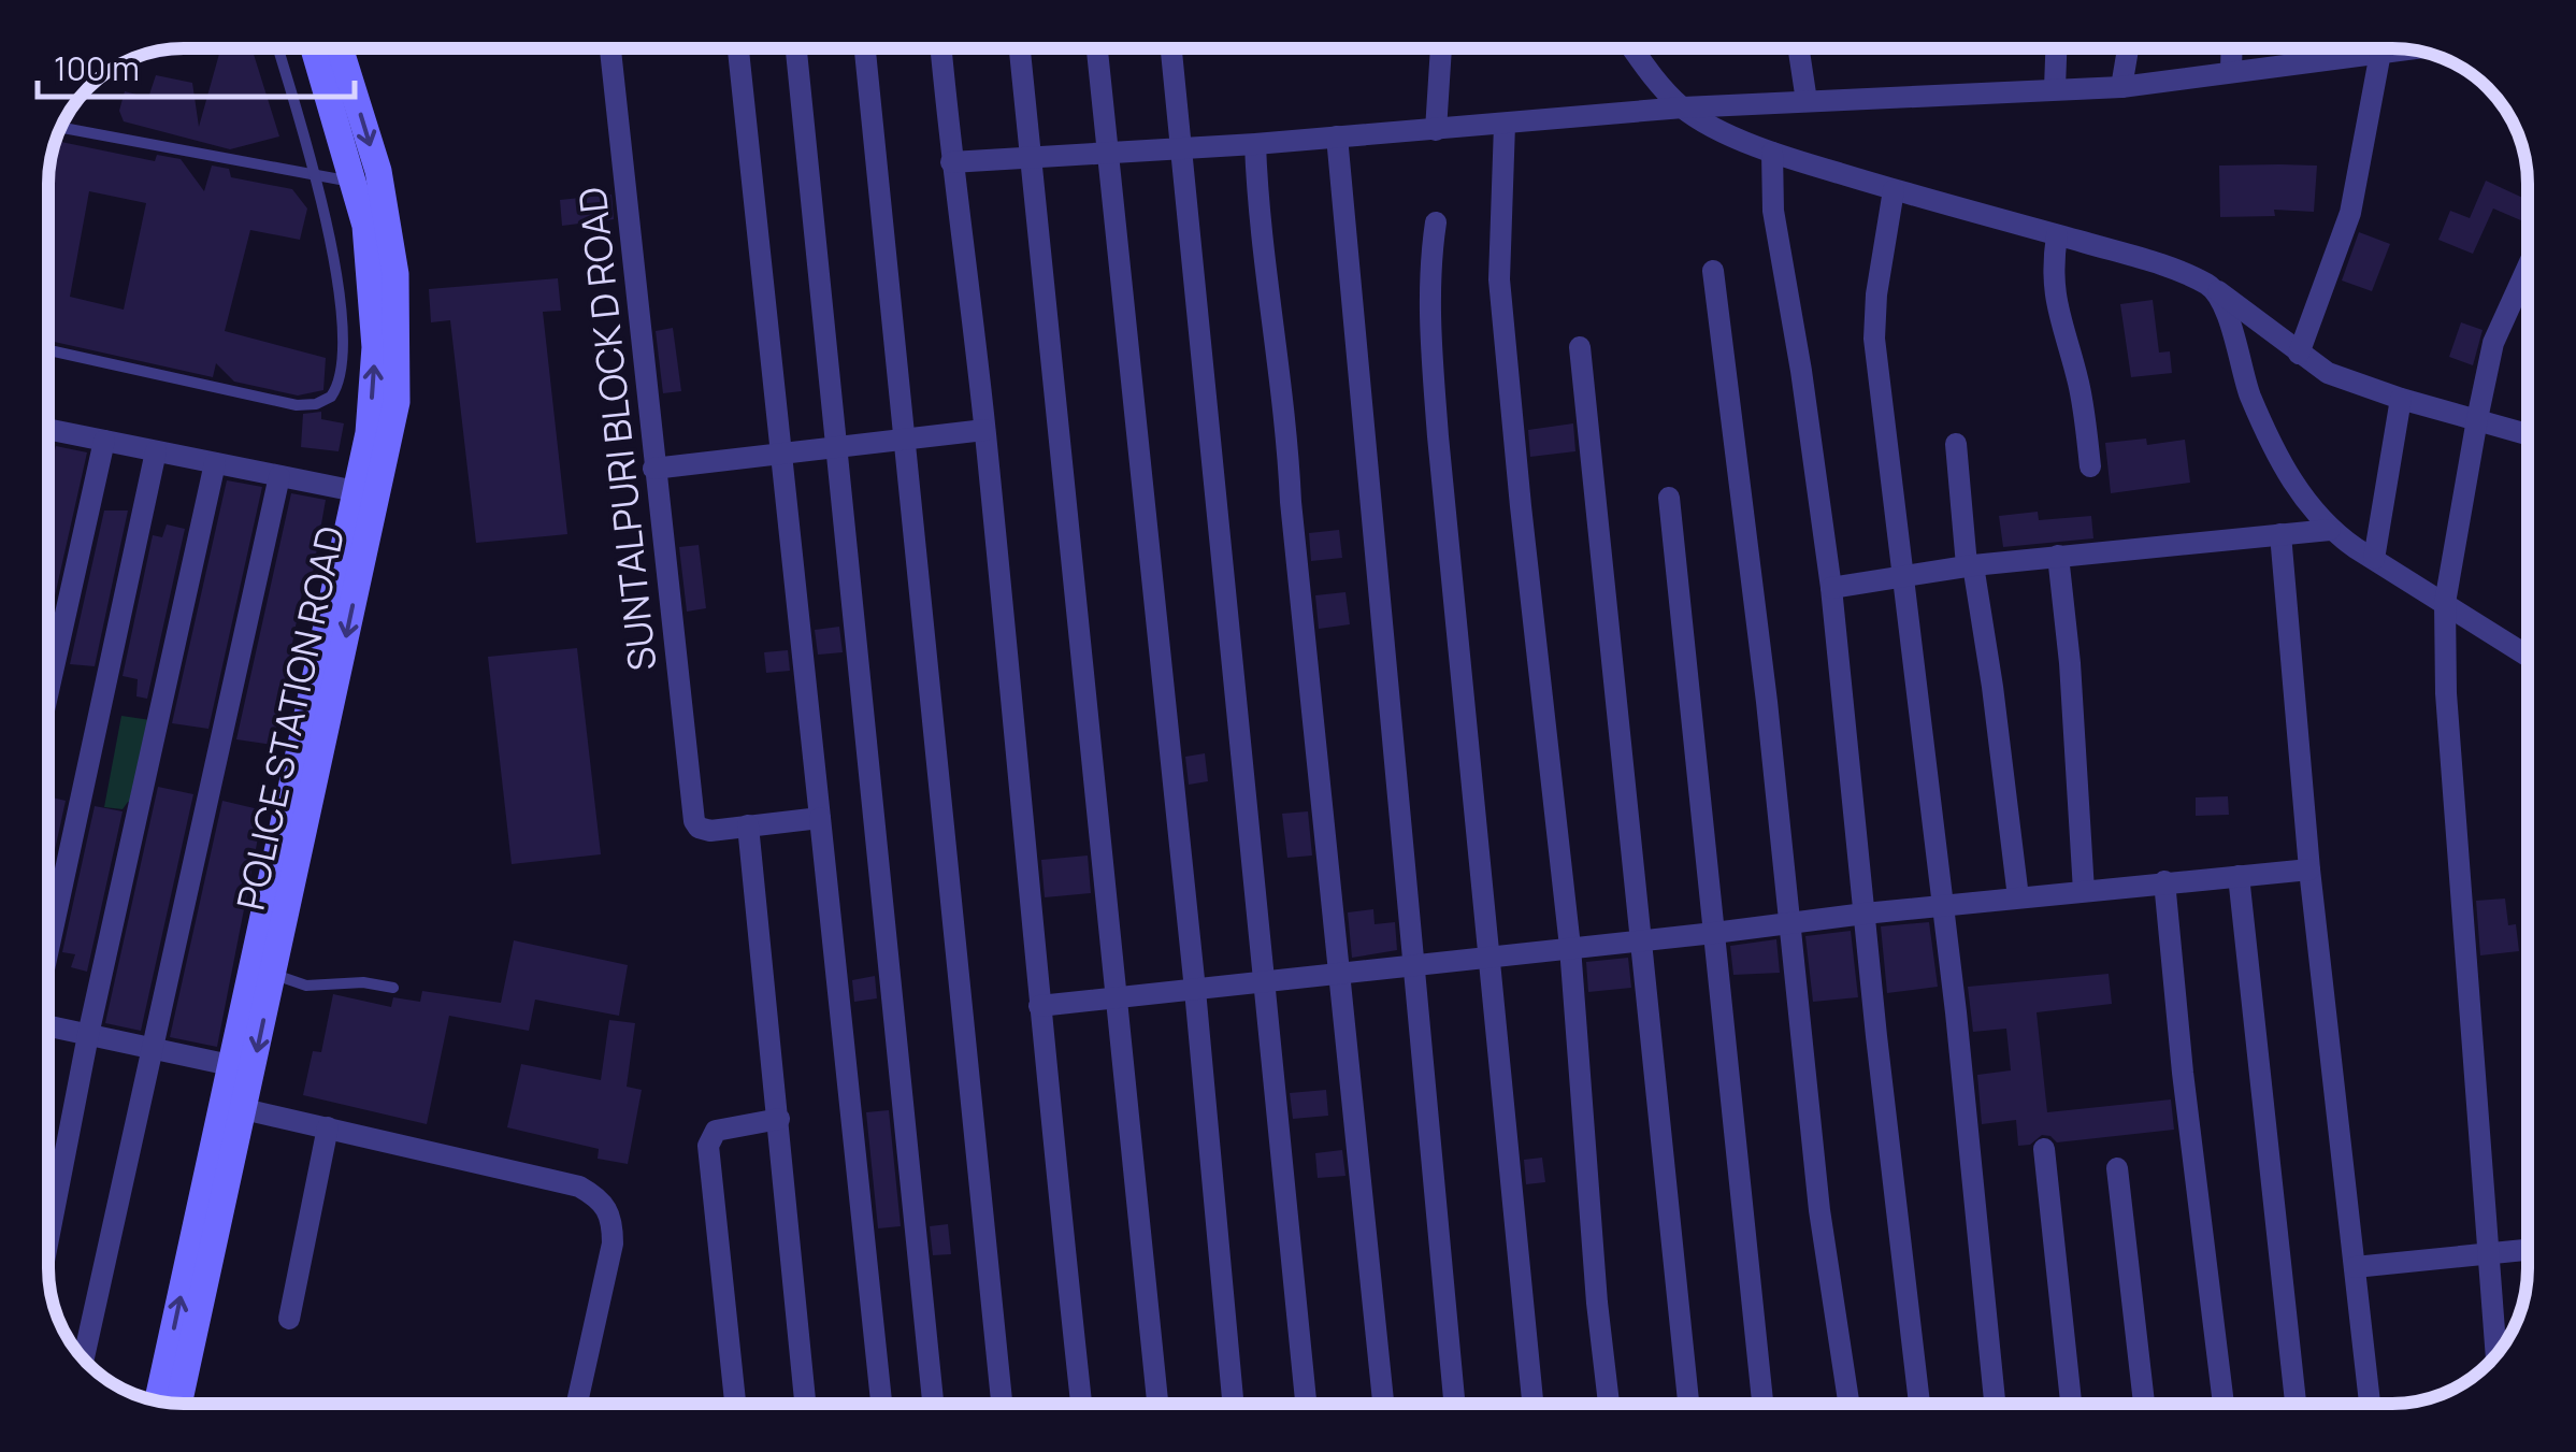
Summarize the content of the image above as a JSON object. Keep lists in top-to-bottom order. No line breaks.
{"streets":{"street":["SUNTALPURI BLOCK D ROAD","POLICE STATION ROAD"]},"scale_bar":"100 m"}
